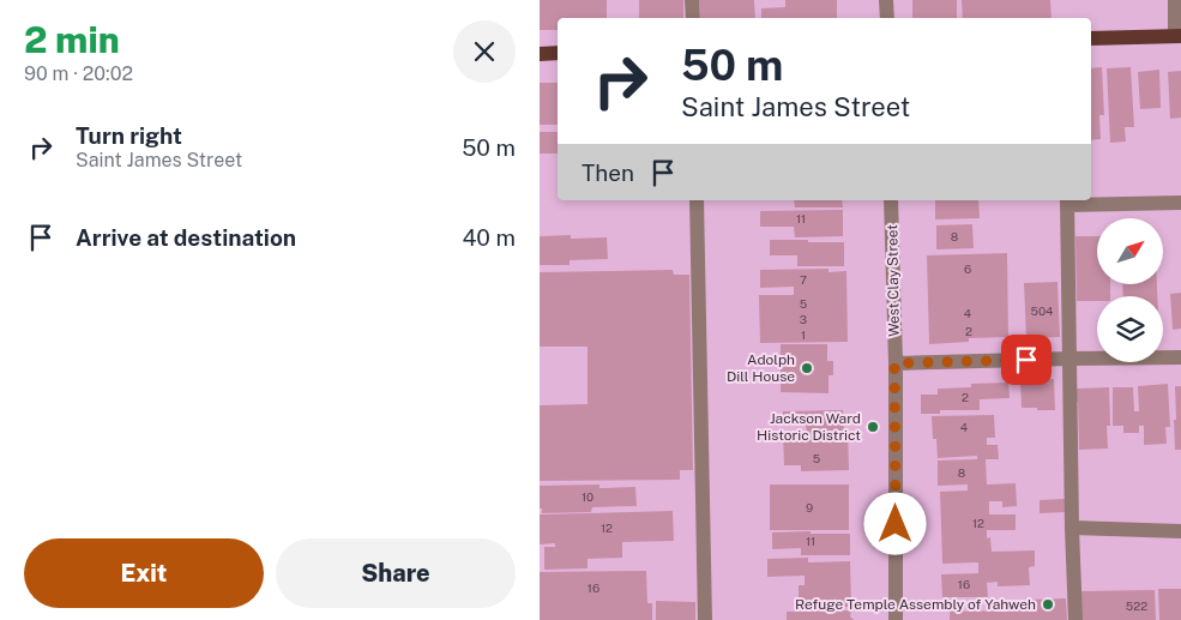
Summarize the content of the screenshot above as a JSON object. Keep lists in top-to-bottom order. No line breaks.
{"streets":{"street":["West Clay Street"]},"places":["Adolph Dill House","Jackson Ward Historic District","Refuge Temple Assembly of Yahweh"],"house_numbers":["11","8","6","7","5","504","4","3","2","1","2","4","5","8","10","9","12","12","11","16","16","522"],"north":"top right","page":{"heading":["2 min","90 m · 20:02"],"turn":["50 m","Saint James Street"],"list":[{"name":"Turn right","note":"Saint James Street","value":"50 m"},{"name":"Arrive at destination","value":"40 m"}],"then":"Then","buttons":["Exit","Share"]}}
